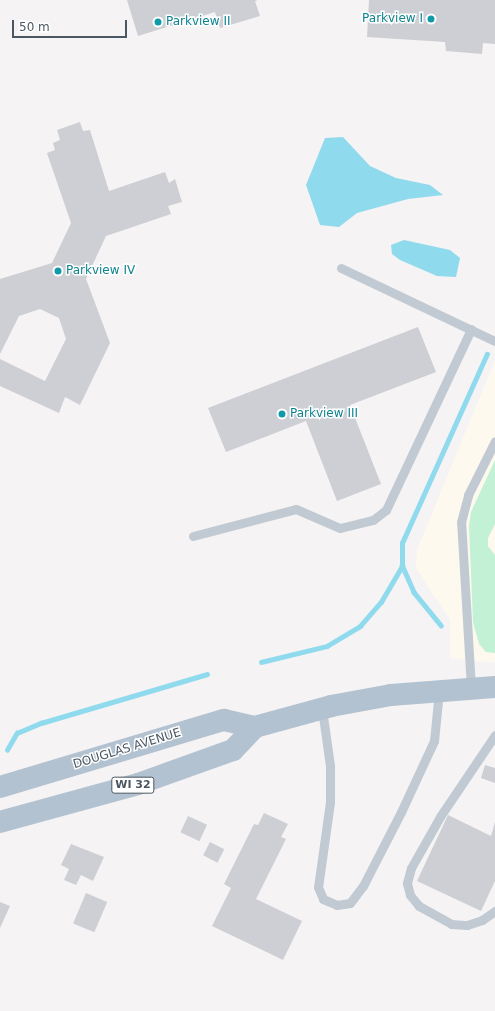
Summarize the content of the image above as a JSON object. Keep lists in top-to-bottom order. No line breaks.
{"streets":{"main road":["DOUGLAS AVENUE","WI 32"]},"crossings":[["DOUGLAS AVENUE","WI 32"]],"places":["Parkview I","Parkview II","Parkview IV","Parkview III"],"scale_bar":"50 m"}
